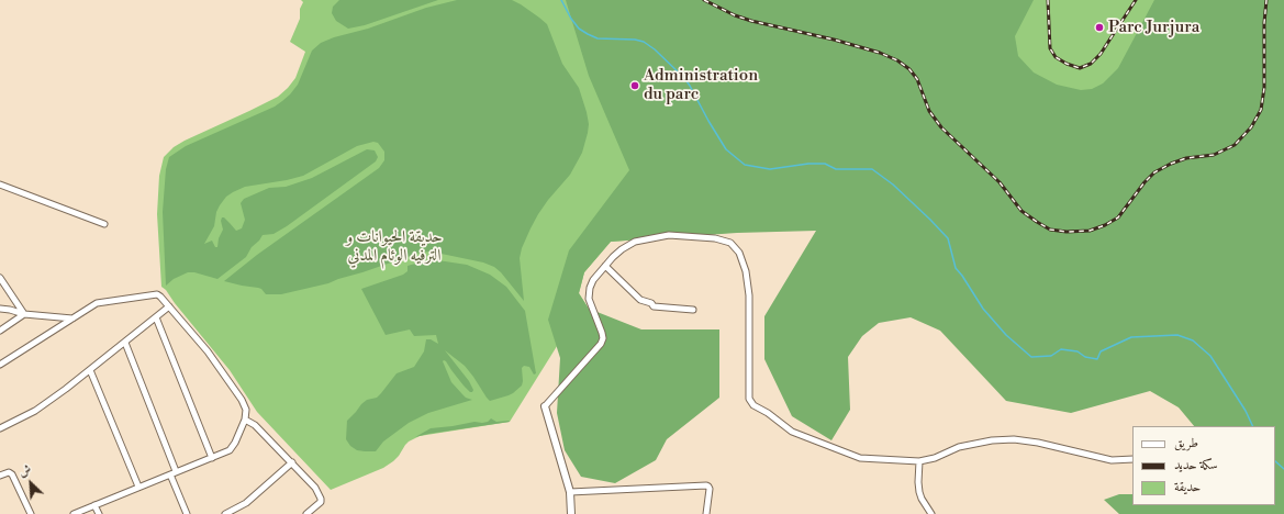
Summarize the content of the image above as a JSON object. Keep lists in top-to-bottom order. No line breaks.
{"parks":["حديقة الحيوانات و الترفيه الوئام المدني"],"places":["Parc Jurjura","Administration du parc"],"legend":["طريق","سكة حديد","حديقة"],"north":"top left"}
